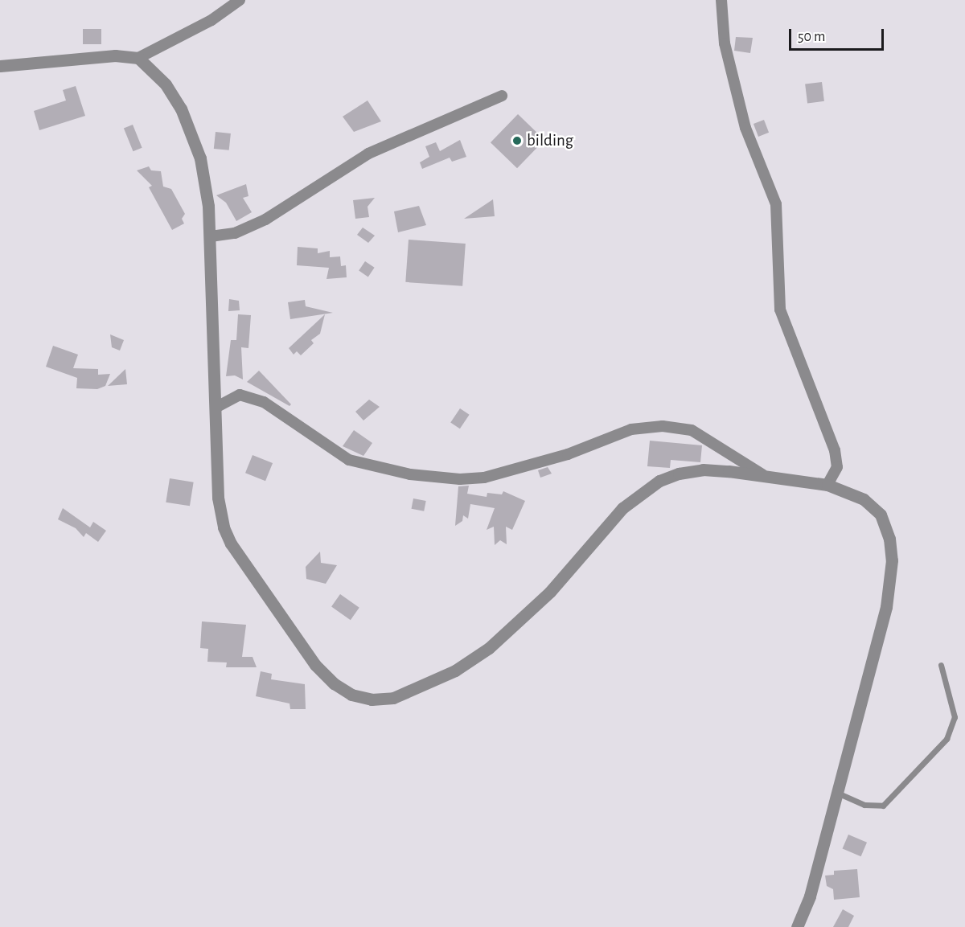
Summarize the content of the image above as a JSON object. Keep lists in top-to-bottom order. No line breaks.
{"places":["bilding"],"scale_bar":"50 m"}
